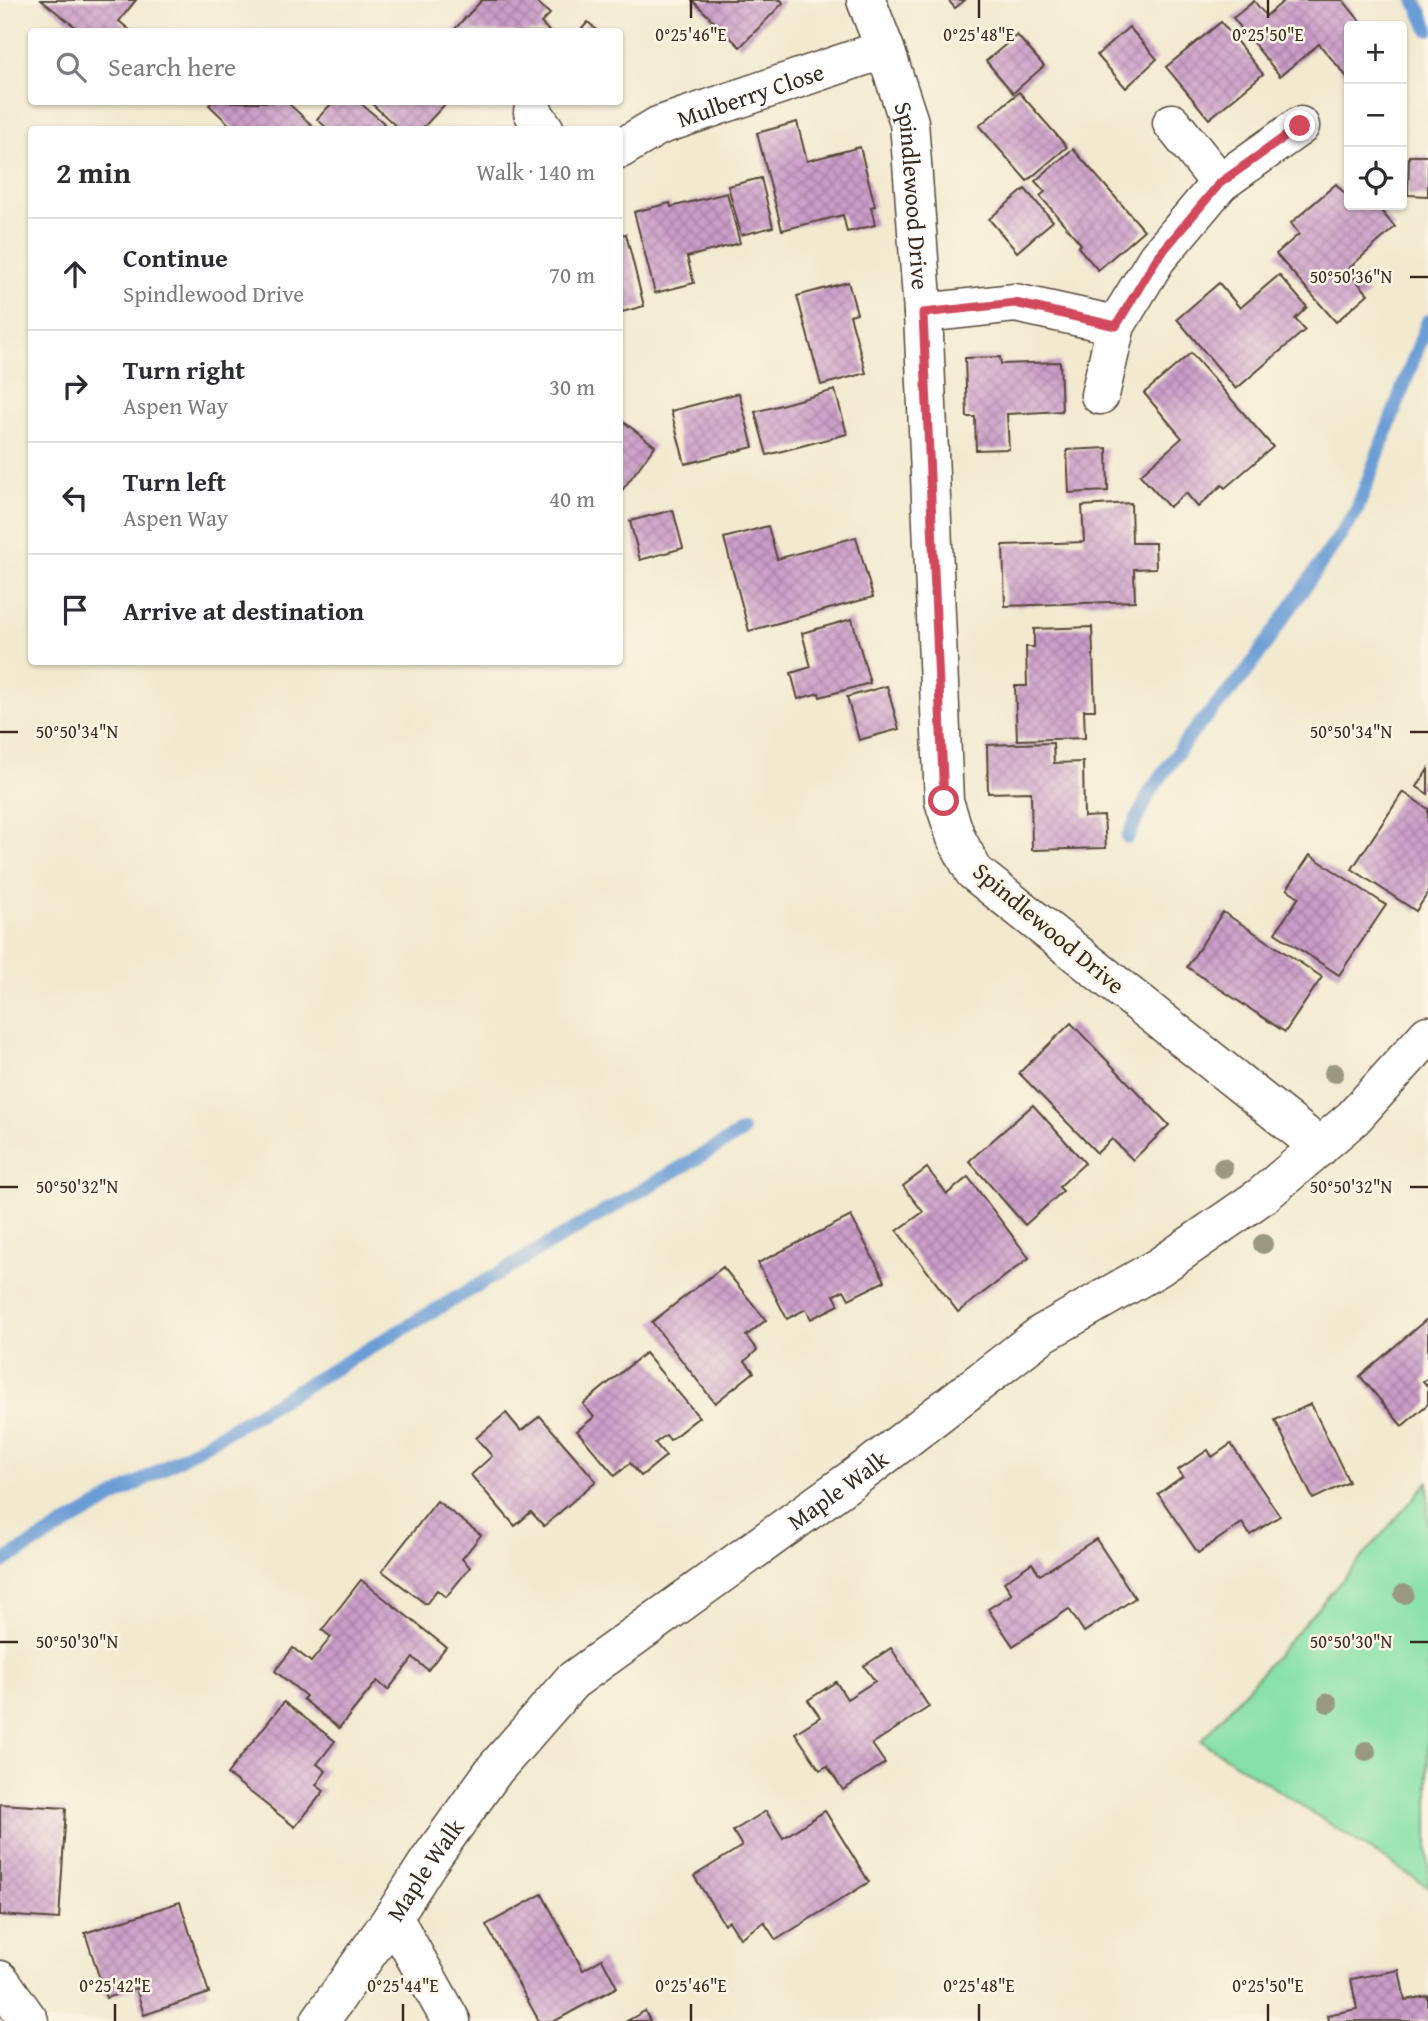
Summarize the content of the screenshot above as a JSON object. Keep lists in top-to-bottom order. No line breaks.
{"streets":{"street":["Mulberry Close","Spindlewood Drive","Maple Walk"]},"crossings":[["Mulberry Close","Spindlewood Drive"],["Spindlewood Drive","Maple Walk"]],"page":{"map_buttons":["+","−"],"search":"Search here","heading":["2 min","Walk · 140 m"],"list":[["Continue","Spindlewood Drive","70 m"],["Turn right","Aspen Way","30 m"],["Turn left","Aspen Way","40 m"],"Arrive at destination"]},"coordinates":["0°25'46\"E","0°25'48\"E","0°25'50\"E","50°50'36\"N","50°50'34\"N","50°50'32\"N","50°50'30\"N","0°25'42\"E","0°25'44\"E"]}
